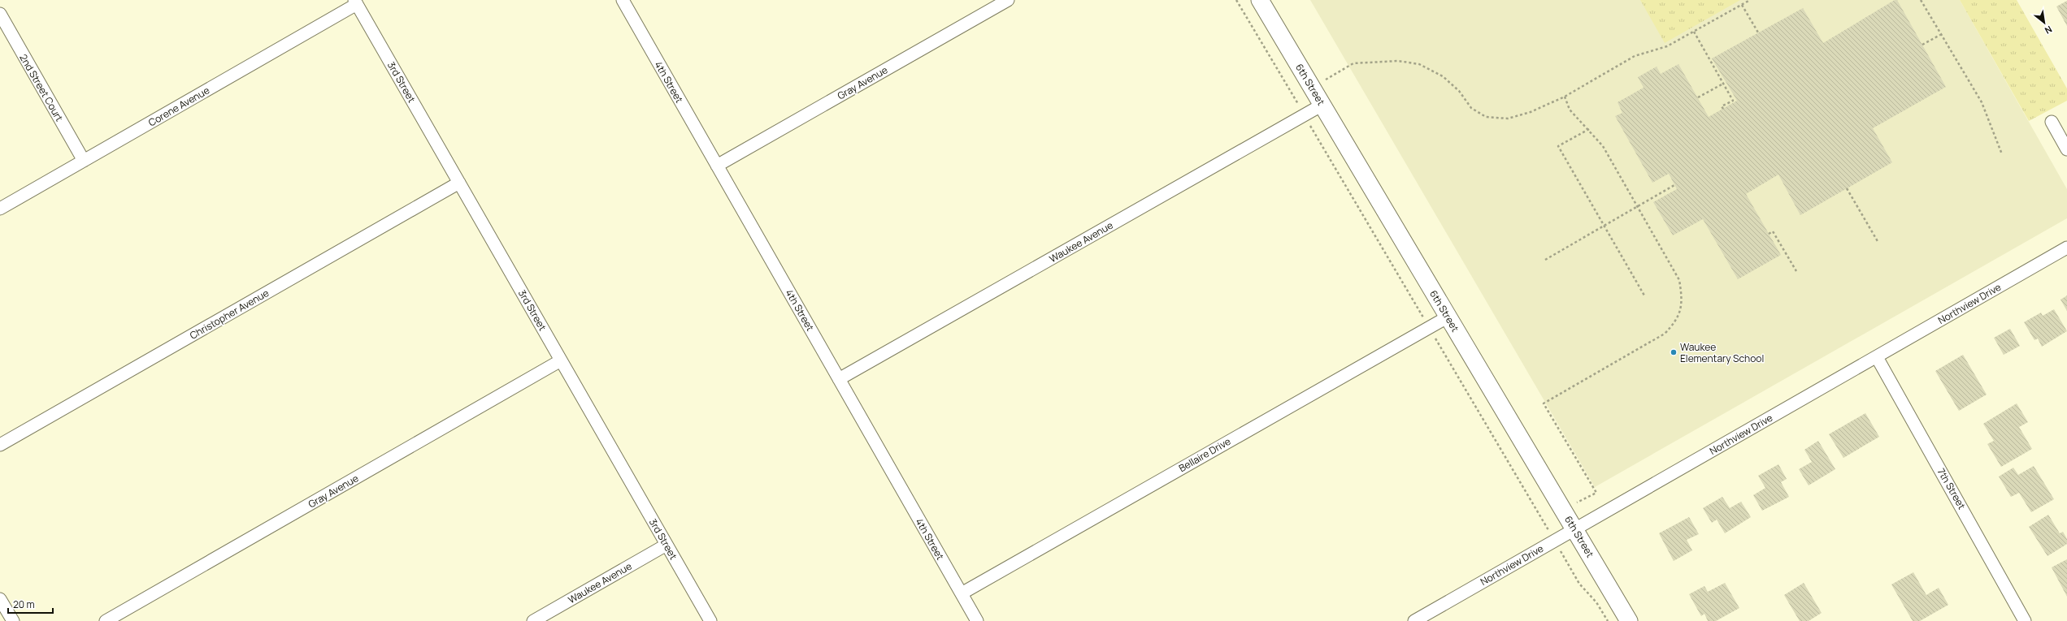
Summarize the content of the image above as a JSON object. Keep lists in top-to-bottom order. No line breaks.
{"streets":{"main road":["6th Street"],"street":["3rd Street","4th Street","Gray Avenue","2nd Street Court","Corene Avenue","Waukee Avenue","Northview Drive","Christopher Avenue","Bellaire Drive","7th Street"]},"crossings":[["3rd Street","Gray Avenue"],["3rd Street","Corene Avenue"],["3rd Street","Waukee Avenue"],["3rd Street","Christopher Avenue"],["4th Street","Gray Avenue"],["4th Street","Waukee Avenue"],["4th Street","Bellaire Drive"],["6th Street","Waukee Avenue"],["6th Street","Northview Drive"],["6th Street","Bellaire Drive"],["2nd Street Court","Corene Avenue"],["Northview Drive","7th Street"]],"places":["Waukee Elementary School"],"scale_bar":"20 m","north":"bottom right"}
